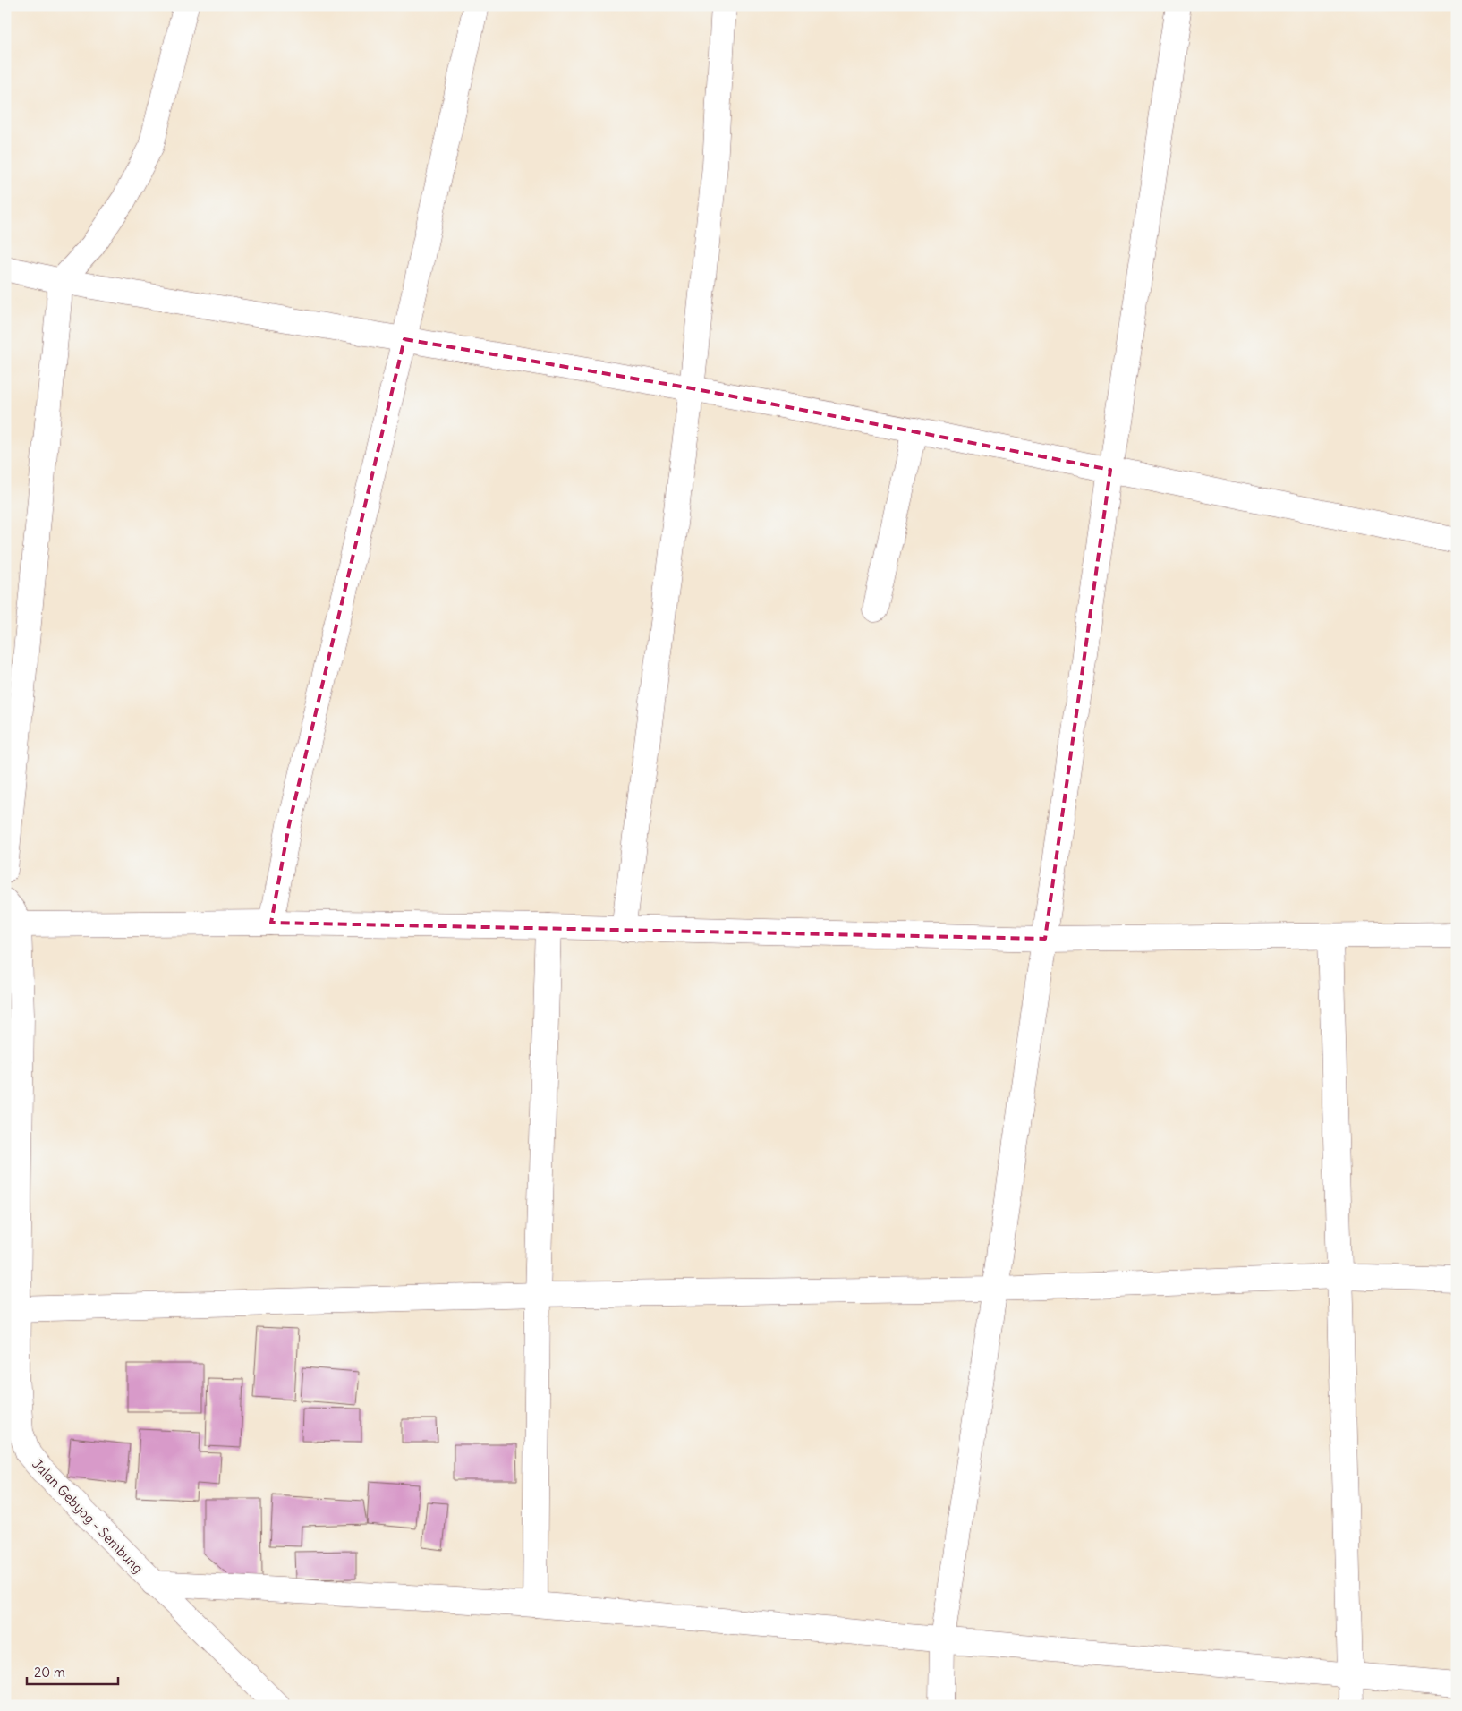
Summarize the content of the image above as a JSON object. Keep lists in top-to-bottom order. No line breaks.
{"streets":{"street":["Jalan Gebyog - Sembung"]},"scale_bar":"20 m"}
